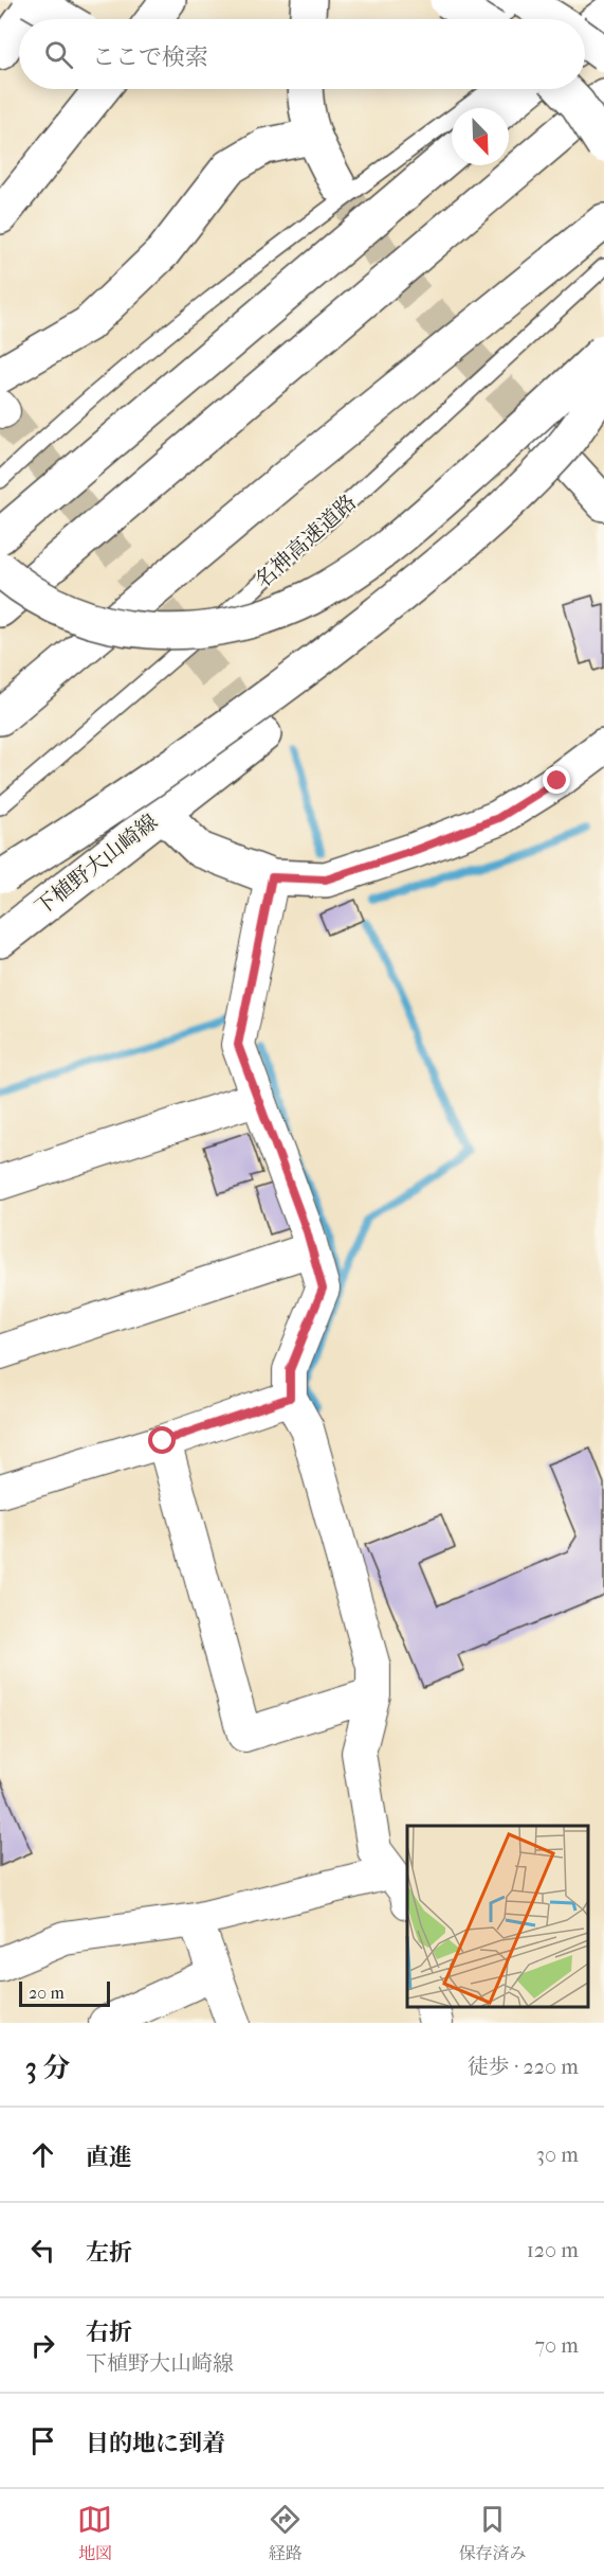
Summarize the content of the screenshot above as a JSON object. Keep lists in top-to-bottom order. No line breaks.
{"streets":{"main road":["下植野大山崎線"],"lane":["名神高速道路"]},"scale_bar":"20 m","north":"bottom right","page":{"search":"ここで検索","scale":"20 m","heading":["3 分","徒歩 · 220 m"],"list":[["直進","30 m"],["左折","120 m"],["右折","下植野大山崎線","70 m"],"目的地に到着"],"nav":["地図","経路","保存済み"]}}
